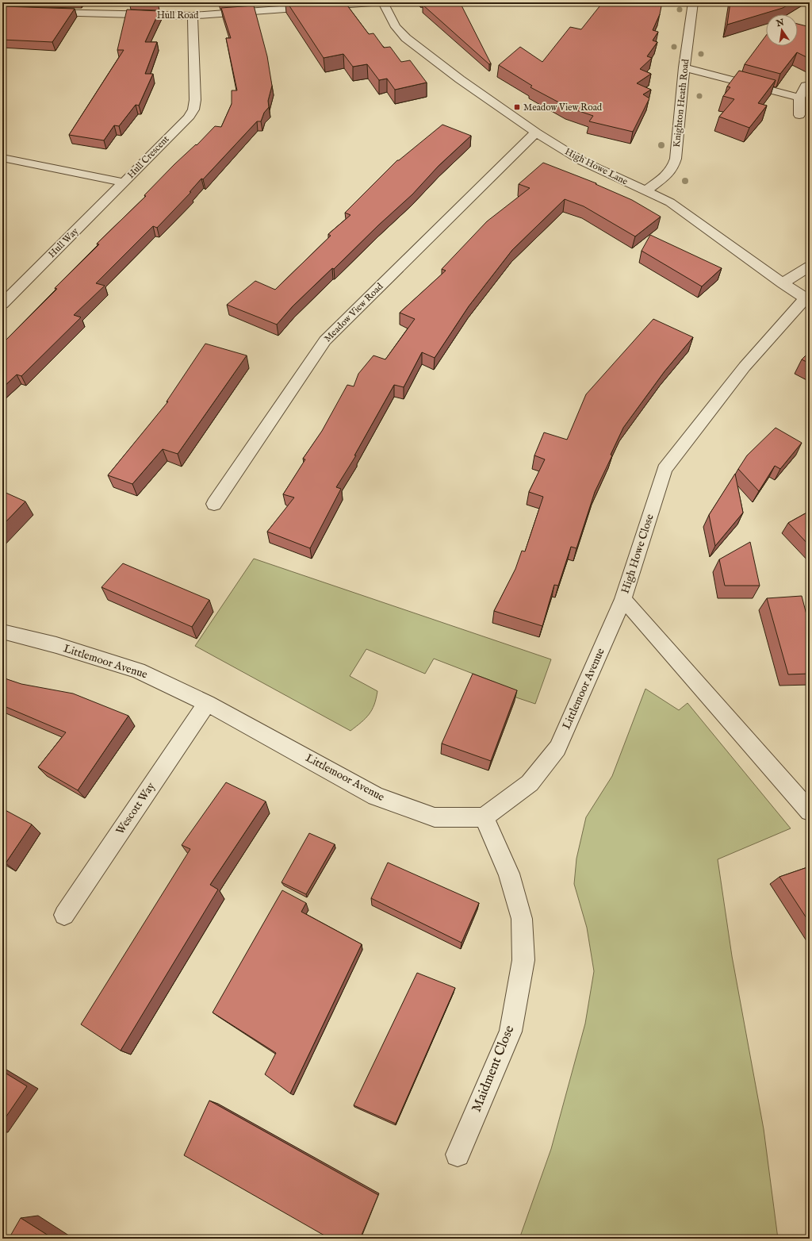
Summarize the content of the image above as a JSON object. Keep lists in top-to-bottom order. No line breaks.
{"streets":{"street":["Hull Road","Knighton Heath Road","Hull Crescent","High Howe Lane","Hull Way","Meadow View Road","High Howe Close","Littlemoor Avenue","Wescott Way","Maidment Close"]},"crossings":[["Hull Road","Hull Crescent"],["Knighton Heath Road","High Howe Lane"],["Hull Crescent","Hull Way"],["High Howe Lane","Meadow View Road"],["High Howe Lane","High Howe Close"],["High Howe Close","Littlemoor Avenue"],["Littlemoor Avenue","Wescott Way"],["Littlemoor Avenue","Maidment Close"]],"places":{"transit":["Meadow View Road"]},"north":"top"}
